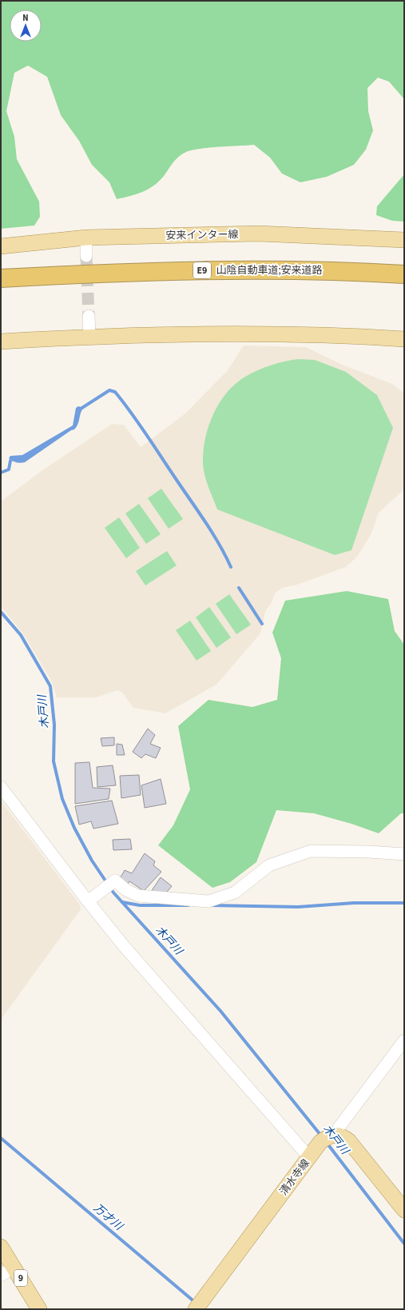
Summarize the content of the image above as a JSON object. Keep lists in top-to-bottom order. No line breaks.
{"streets":{"highway":["E9","山陰自動車道;安来道路"],"main road":["安来インター線","清水寺線","9"]},"water":["木戸川","万才川"],"north":"top"}
